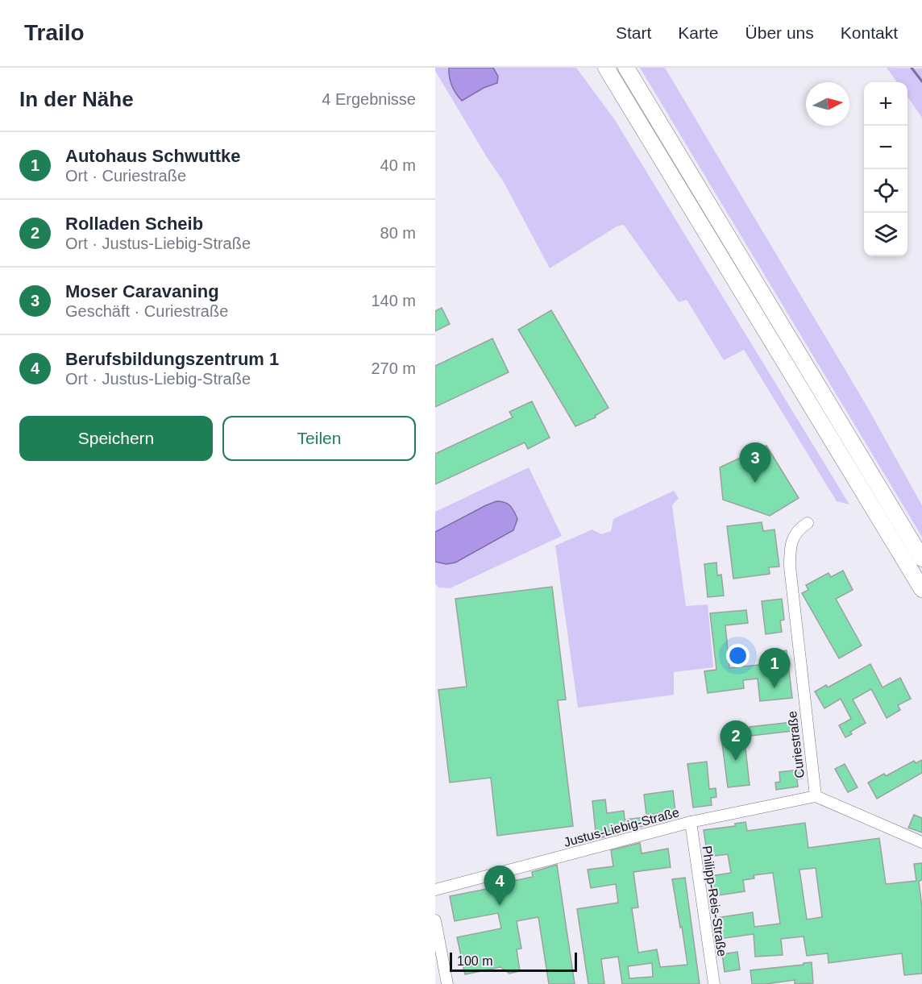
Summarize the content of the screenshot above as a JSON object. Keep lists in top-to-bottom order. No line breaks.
{"streets":{"street":["Curiestraße","Justus-Liebig-Straße","Philipp-Reis-Straße"]},"crossings":[["Curiestraße","Justus-Liebig-Straße"],["Justus-Liebig-Straße","Philipp-Reis-Straße"]],"scale_bar":"100 m","north":"right","page":{"header":"Trailo","nav":["Start","Karte","Über uns","Kontakt"],"heading":["In der Nähe","4 Ergebnisse"],"map_buttons":["+","−"],"list":[{"mark":"1","name":"Autohaus Schwuttke","note":"Ort · Curiestraße","value":"40 m"},{"mark":"2","name":"Rolladen Scheib","note":"Ort · Justus-Liebig-Straße","value":"80 m"},{"mark":"3","name":"Moser Caravaning","note":"Geschäft · Curiestraße","value":"140 m"},{"mark":"4","name":"Berufsbildungszentrum 1","note":"Ort · Justus-Liebig-Straße","value":"270 m"}],"buttons":["Speichern","Teilen"],"pins":["3","1","2","4"],"scale":"100 m"}}
